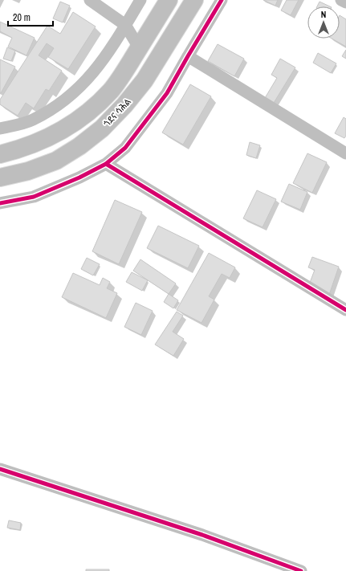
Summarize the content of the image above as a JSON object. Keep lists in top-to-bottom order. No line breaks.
{"streets":{"highway":["ጎደና ሳሕል"]},"scale_bar":"20 m","north":"top"}
